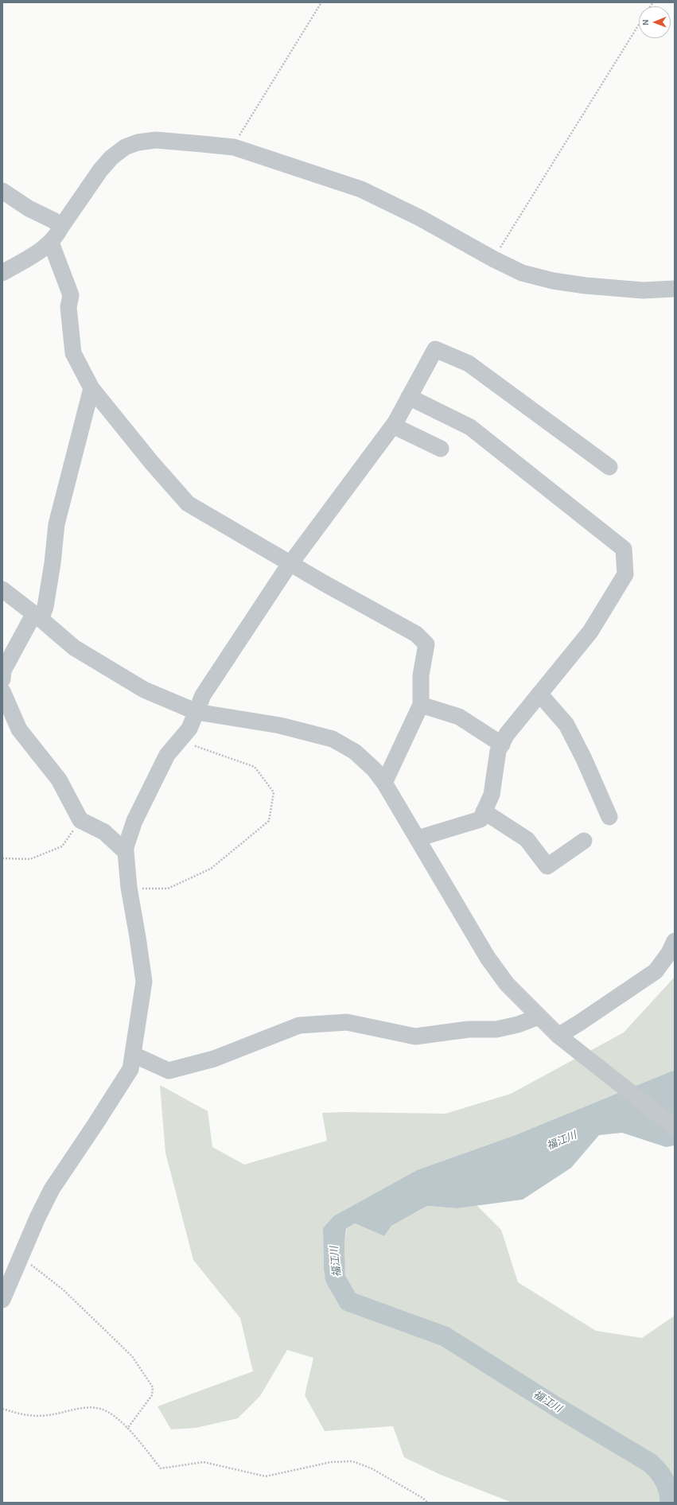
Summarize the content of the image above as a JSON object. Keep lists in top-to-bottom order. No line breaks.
{"water":["福江川"],"north":"left"}
